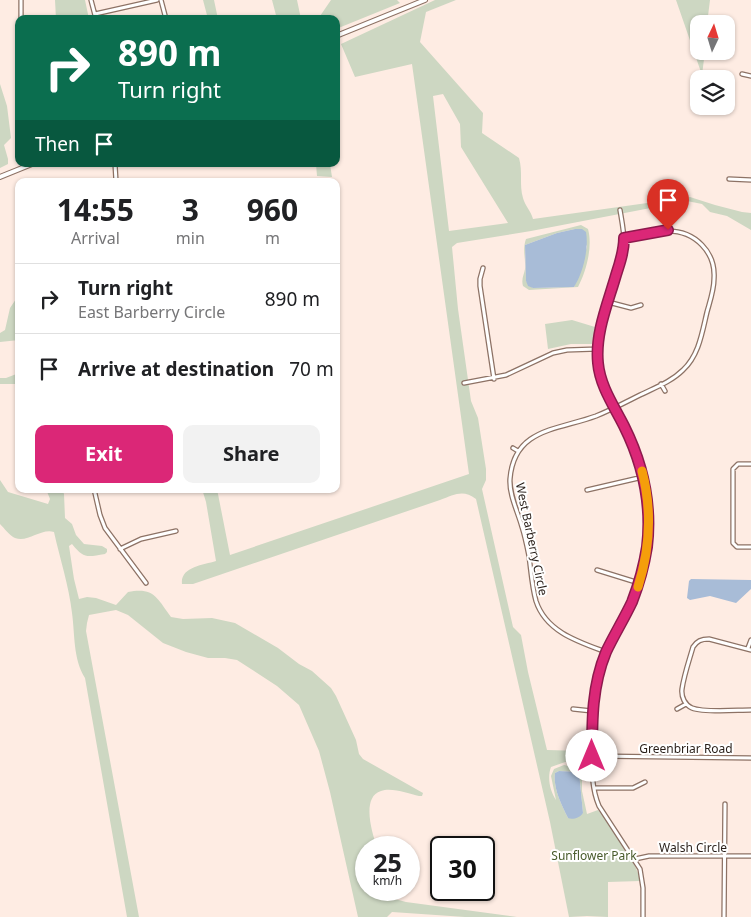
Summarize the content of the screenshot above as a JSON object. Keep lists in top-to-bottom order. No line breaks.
{"streets":{"street":["West Barberry Circle","Greenbriar Road","Walsh Circle"]},"parks":["Sunflower Park"],"north":"top","page":{"turn":["890 m","Turn right"],"then":"Then","eta":["14:55","Arrival","3","min","960","m"],"list":[{"name":"Turn right","note":"East Barberry Circle","value":"890 m"},{"name":"Arrive at destination","value":"70 m"}],"buttons":["Exit","Share"],"speed":"25 km/h","limit":"30"}}
